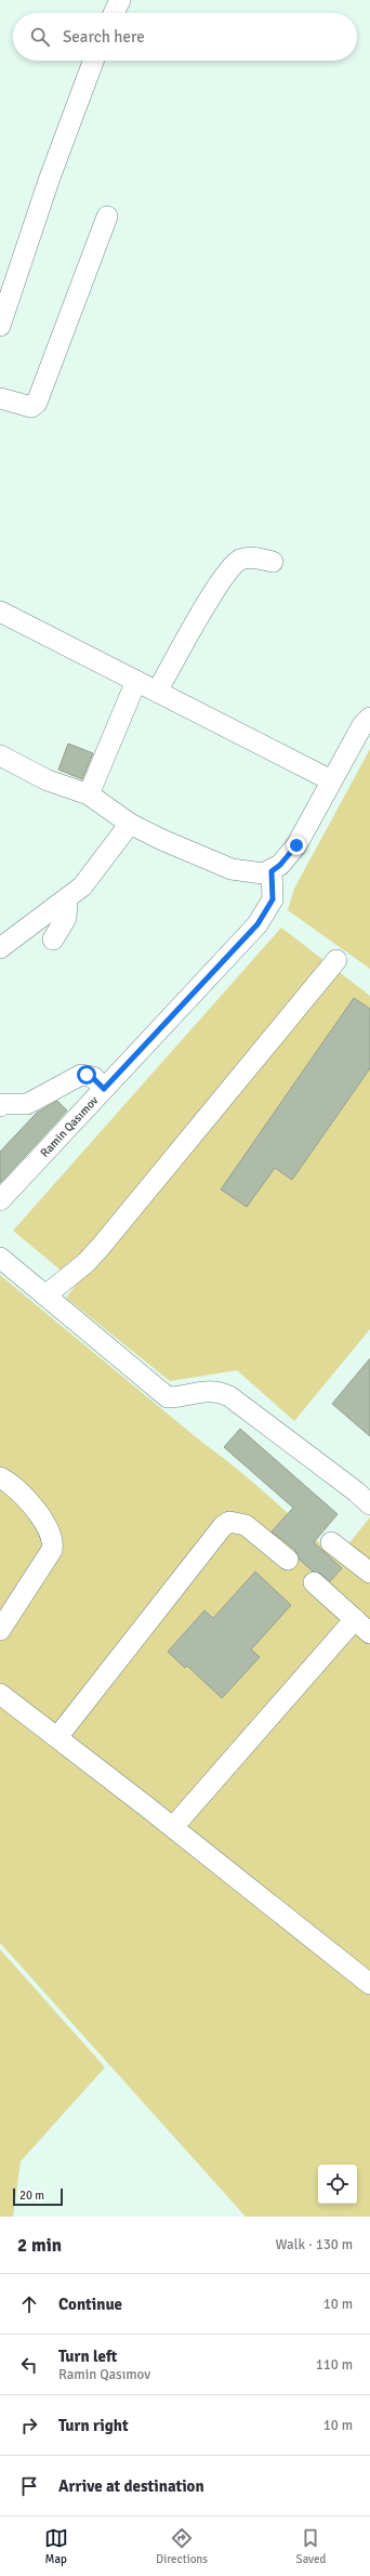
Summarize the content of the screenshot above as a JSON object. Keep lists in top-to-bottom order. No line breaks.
{"streets":{"street":["Ramin Qasımov"]},"scale_bar":"20 m","page":{"search":"Search here","scale":"20 m","heading":["2 min","Walk · 130 m"],"list":[["Continue","10 m"],["Turn left","Ramin Qasımov","110 m"],["Turn right","10 m"],"Arrive at destination"],"nav":["Map","Directions","Saved"]}}
